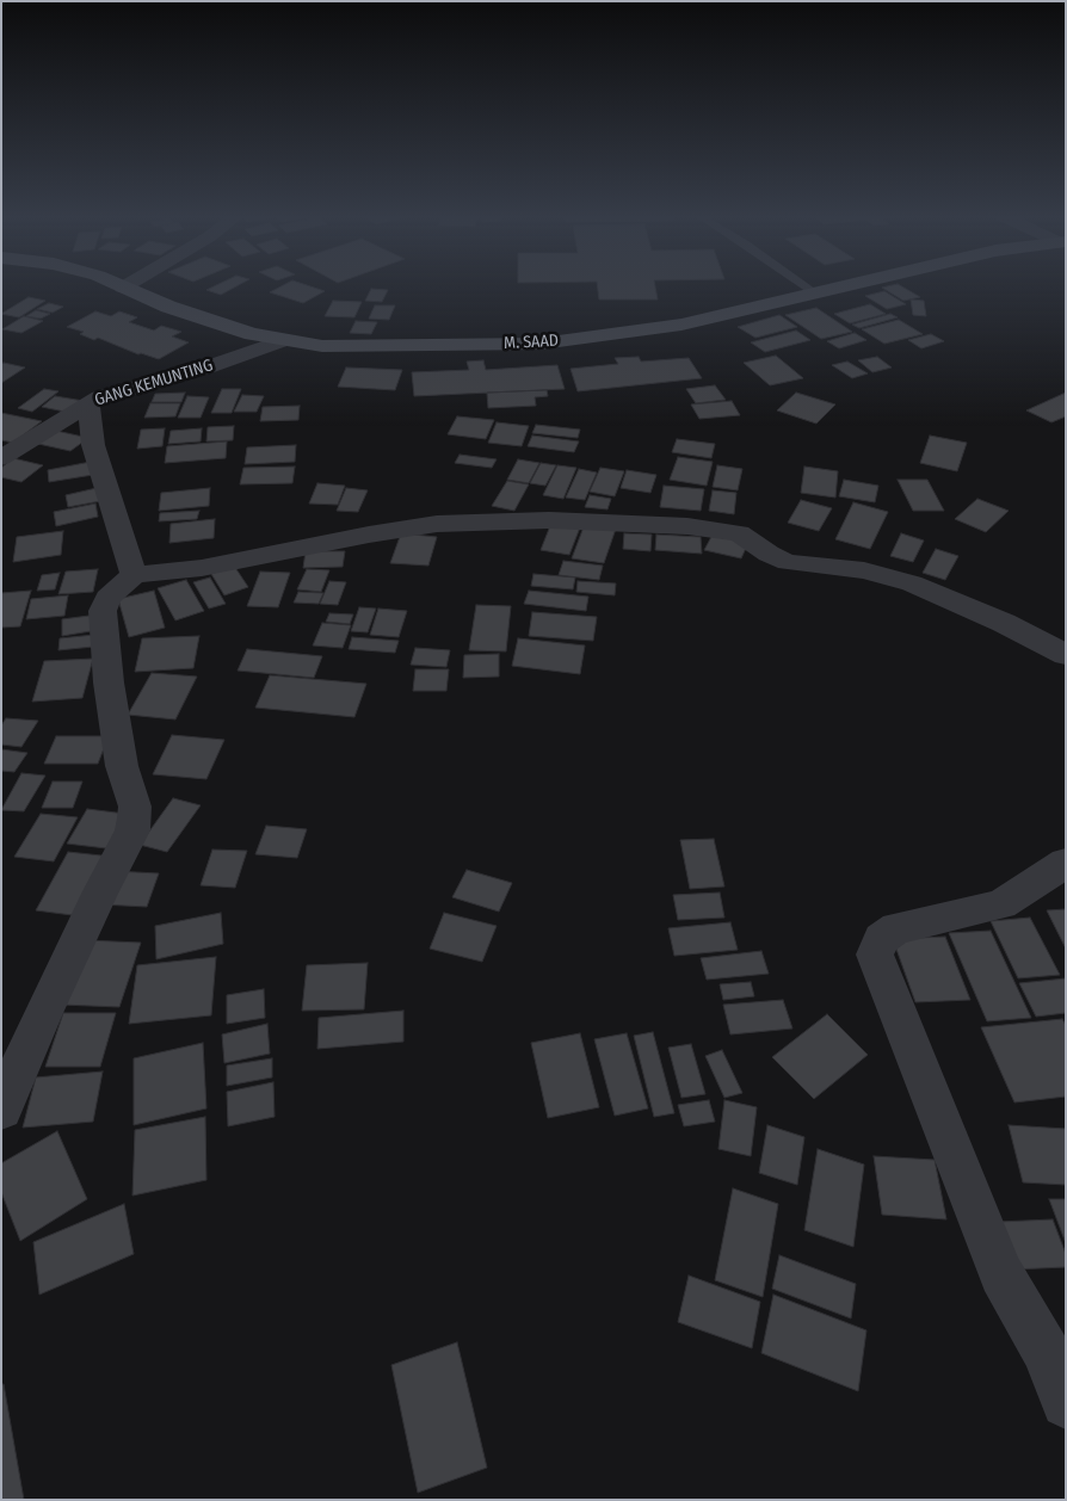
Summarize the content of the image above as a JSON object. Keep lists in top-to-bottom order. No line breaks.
{"streets":{"street":["M. SAAD","GANG KEMUNTING"]},"crossings":[["M. SAAD","GANG KEMUNTING"]]}
